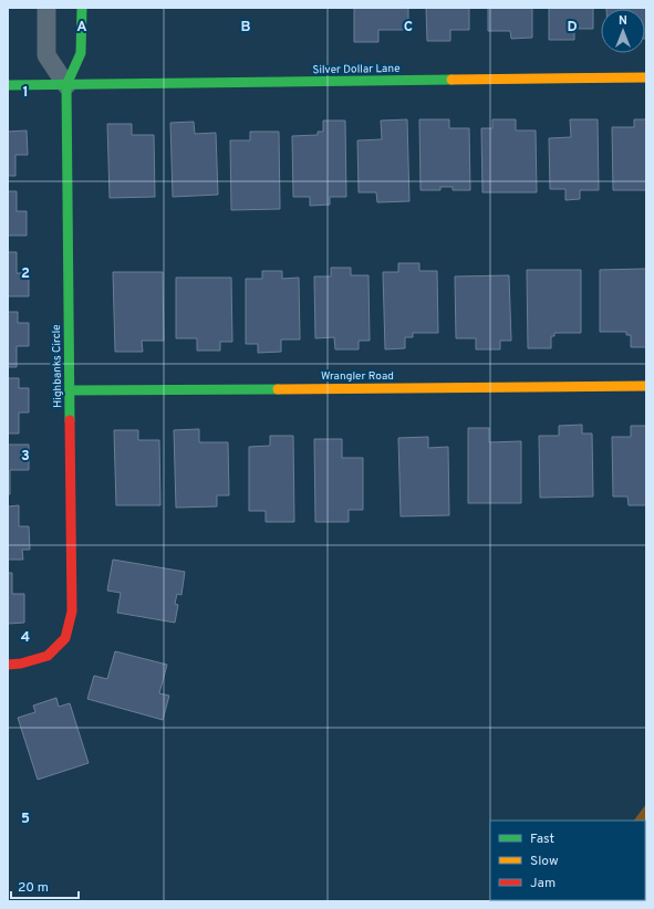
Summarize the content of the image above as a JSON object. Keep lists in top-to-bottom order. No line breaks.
{"streets":{"street":["Silver Dollar Lane","Highbanks Circle","Wrangler Road"]},"crossings":[["Silver Dollar Lane","Highbanks Circle"],["Highbanks Circle","Wrangler Road"]],"legend":["Fast","Slow","Jam"],"scale_bar":"20 m","north":"top","grid":{"columns":["A","B","C","D"],"rows":["1","2","3","4","5"]}}
